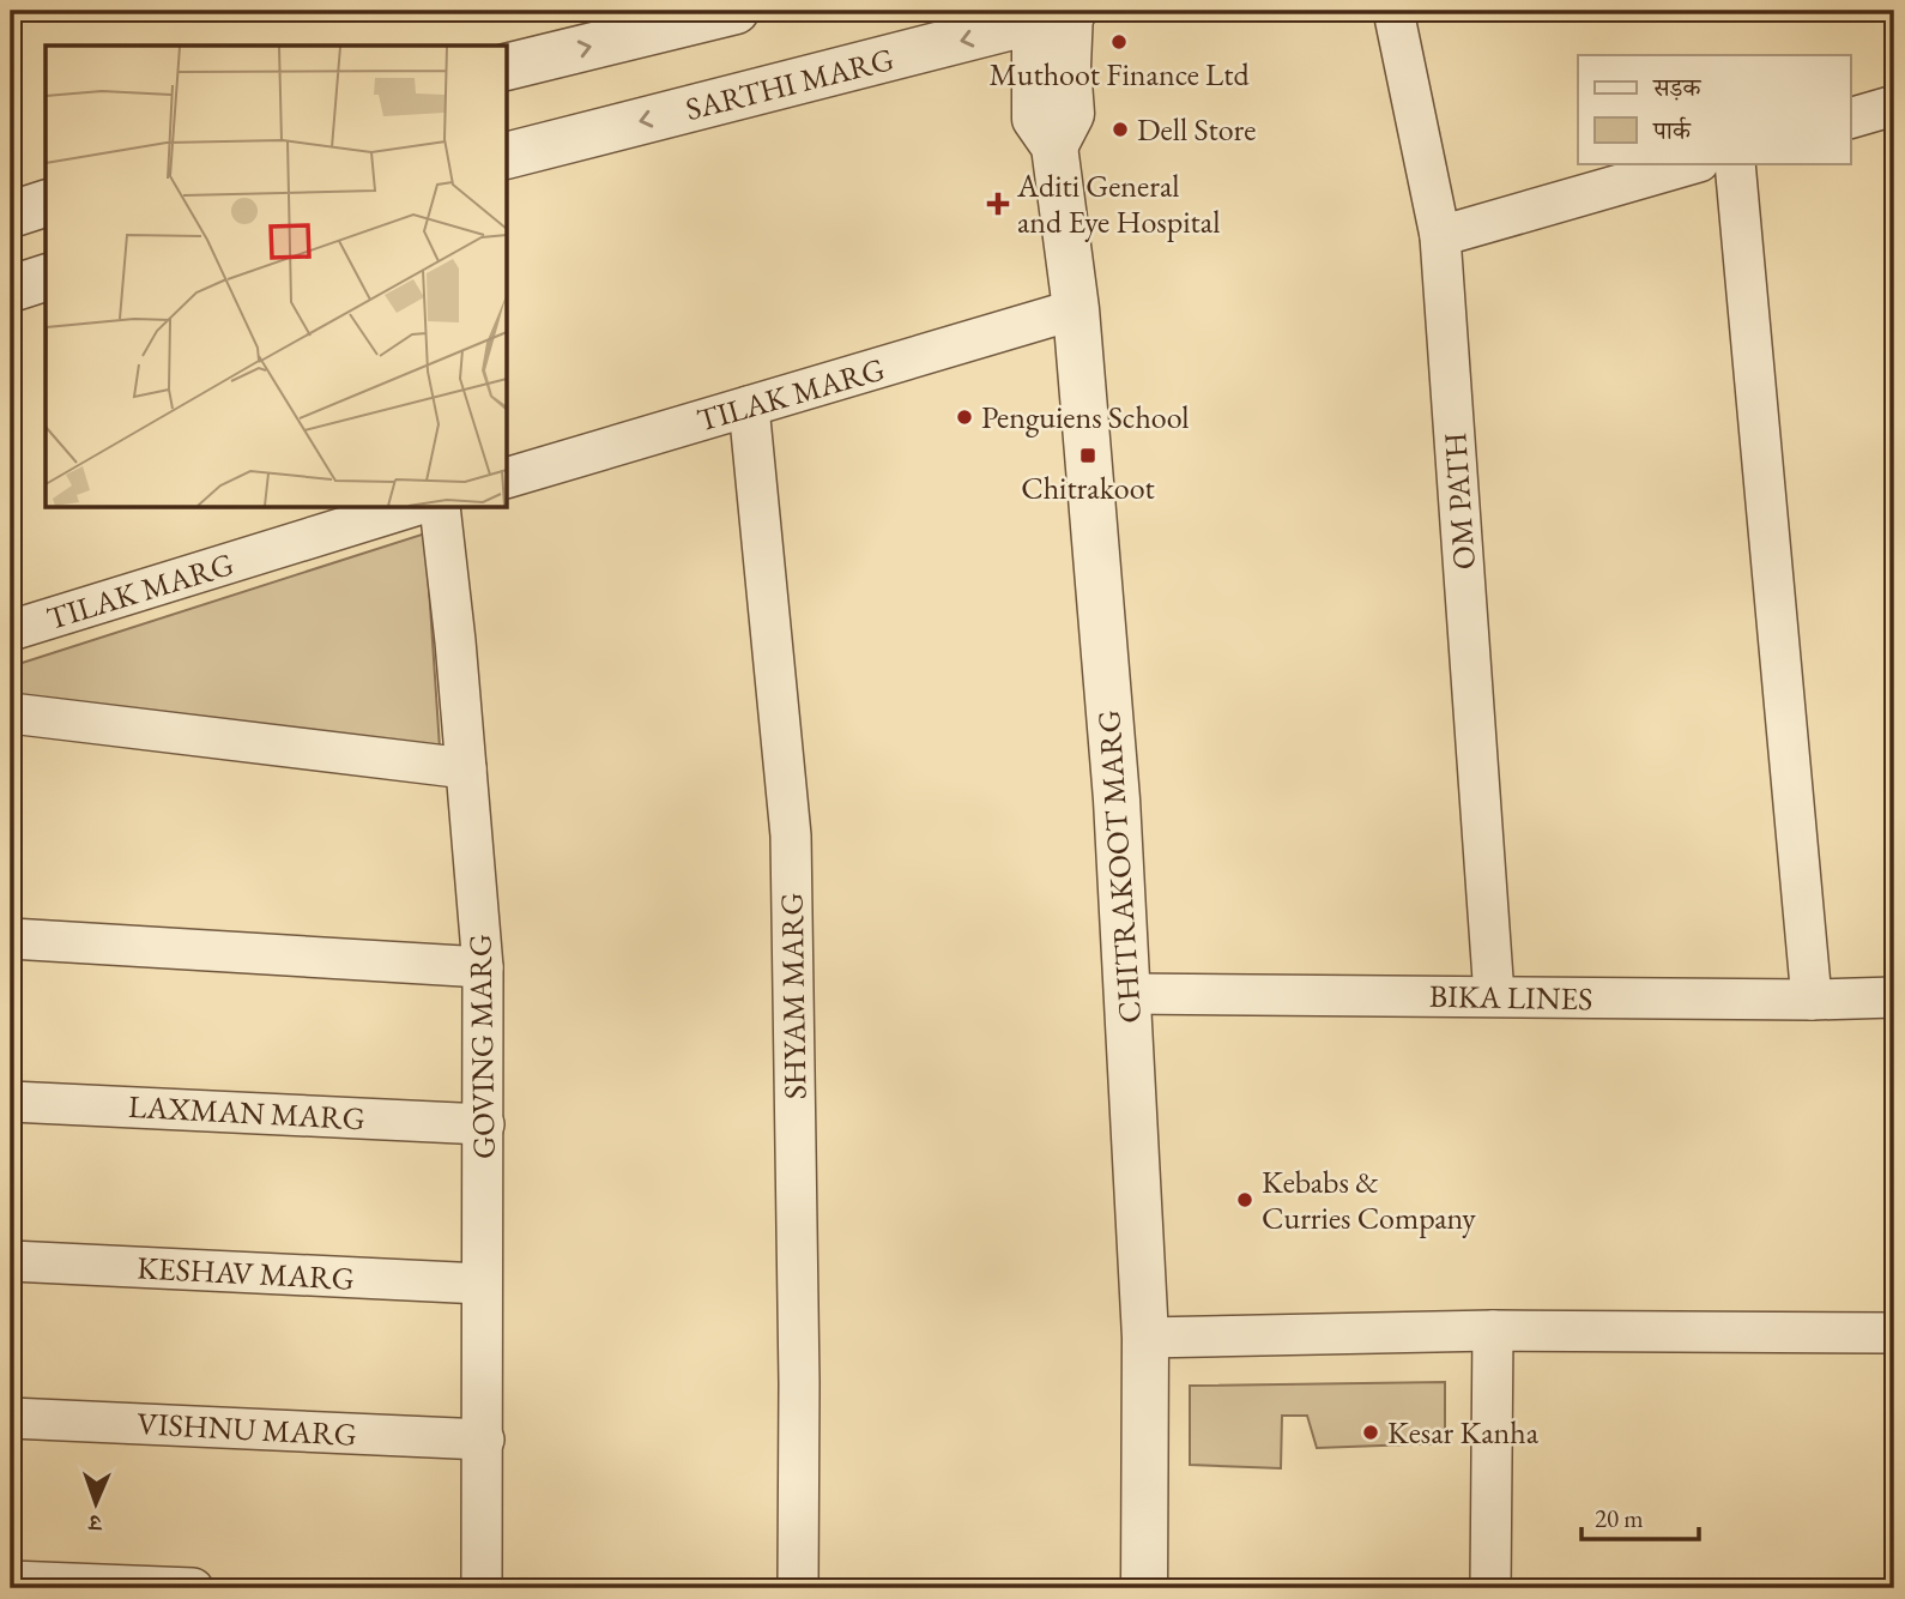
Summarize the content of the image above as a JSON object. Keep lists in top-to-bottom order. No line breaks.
{"streets":{"street":["SARTHI MARG","TILAK MARG","OM PATH","CHITRAKOOT MARG","SHYAM MARG","BIKA LINES","GOVING MARG","LAXMAN MARG","KESHAV MARG","VISHNU MARG"]},"crossings":[["SARTHI MARG","CHITRAKOOT MARG"],["TILAK MARG","CHITRAKOOT MARG"],["TILAK MARG","SHYAM MARG"],["OM PATH","BIKA LINES"],["CHITRAKOOT MARG","BIKA LINES"],["GOVING MARG","LAXMAN MARG"],["GOVING MARG","KESHAV MARG"],["GOVING MARG","VISHNU MARG"]],"places":{"other":["Muthoot Finance Ltd","Dell Store","Penguiens School","Kebabs & Curries Company","Kesar Kanha"],"health":["Aditi General and Eye Hospital"],"transit":["Chitrakoot"]},"legend":["सड़क","पार्क"],"scale_bar":"20 m","north":"bottom"}
